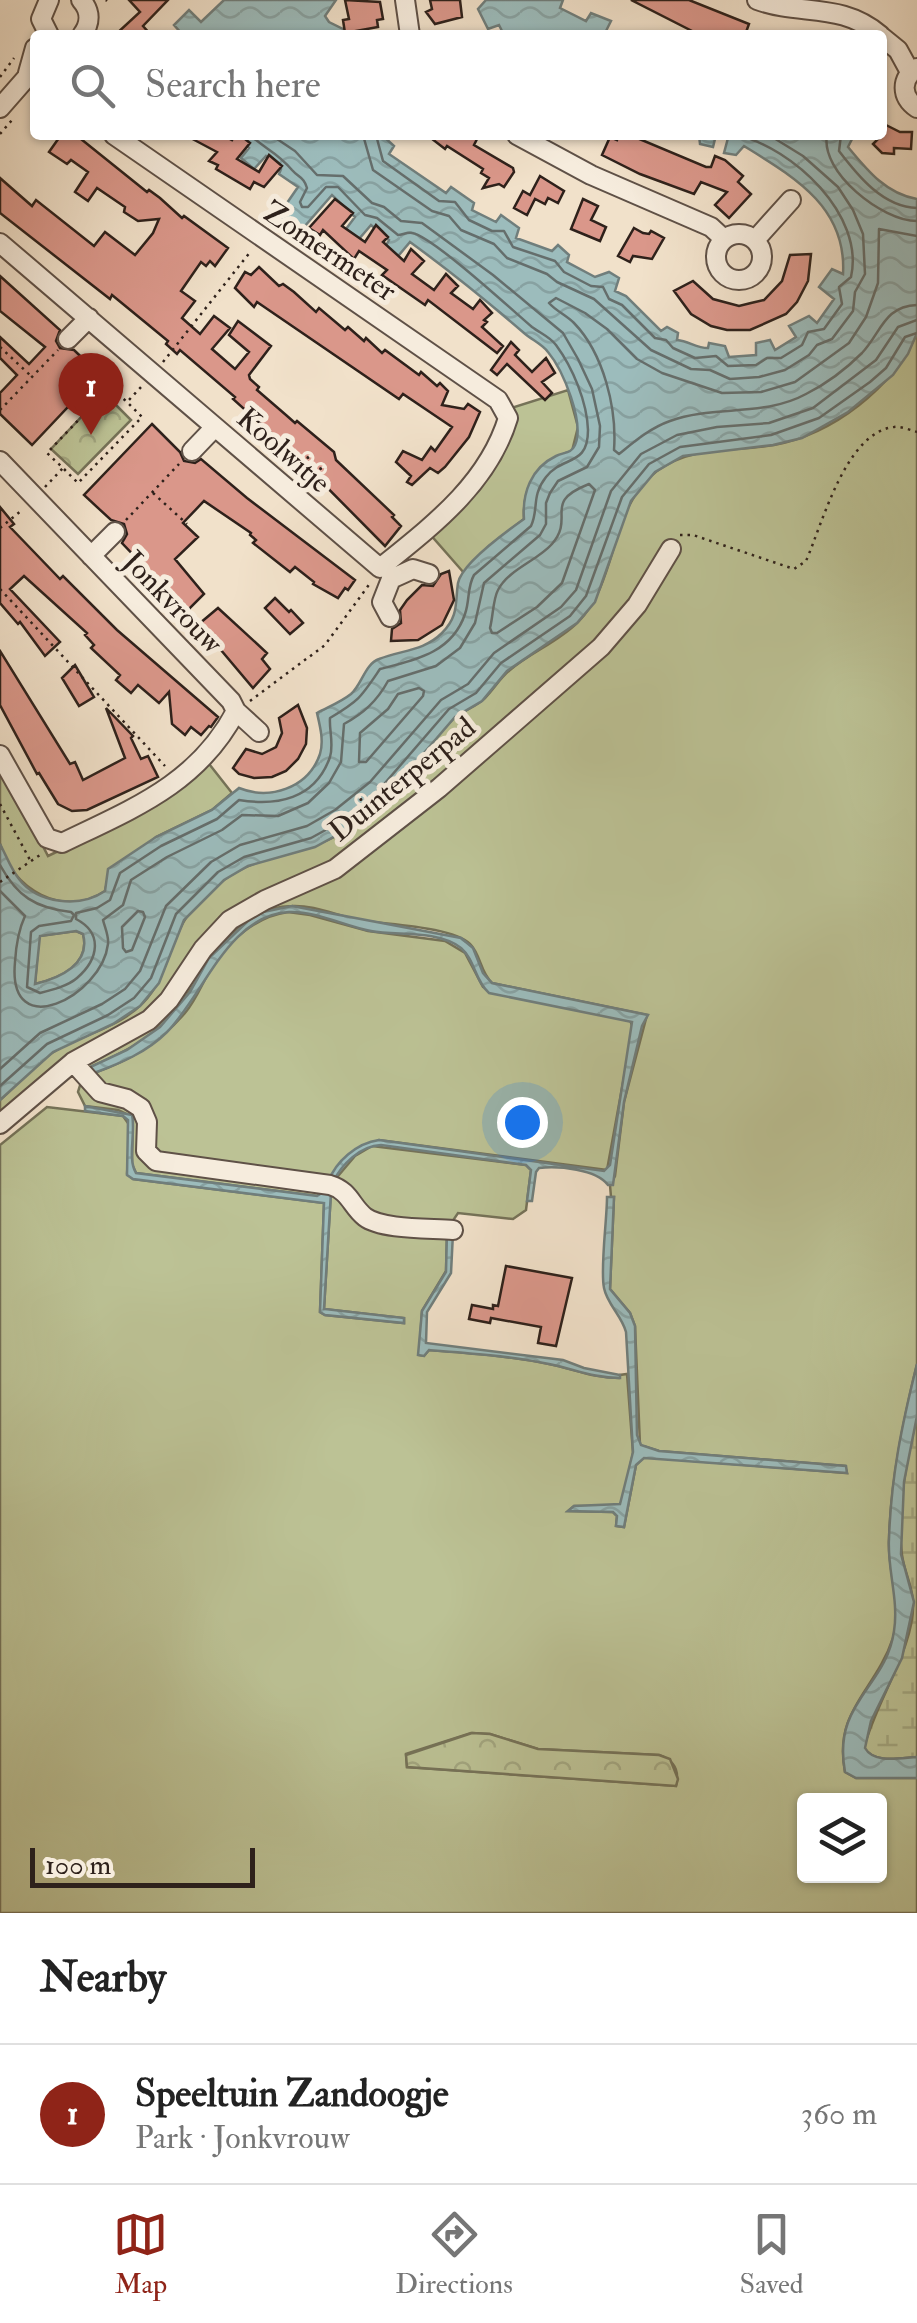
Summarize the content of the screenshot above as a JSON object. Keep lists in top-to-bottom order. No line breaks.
{"streets":{"street":["Zomermeter","Koolwitje","Jonkvrouw","Duinterperpad"]},"crossings":[["Zomermeter","Koolwitje"]],"scale_bar":"100 m","page":{"search":"Search here","pins":"1","scale":"100 m","heading":"Nearby","list":[{"mark":"1","name":"Speeltuin Zandoogje","note":"Park · Jonkvrouw","value":"360 m"}],"nav":["Map","Directions","Saved"]}}
